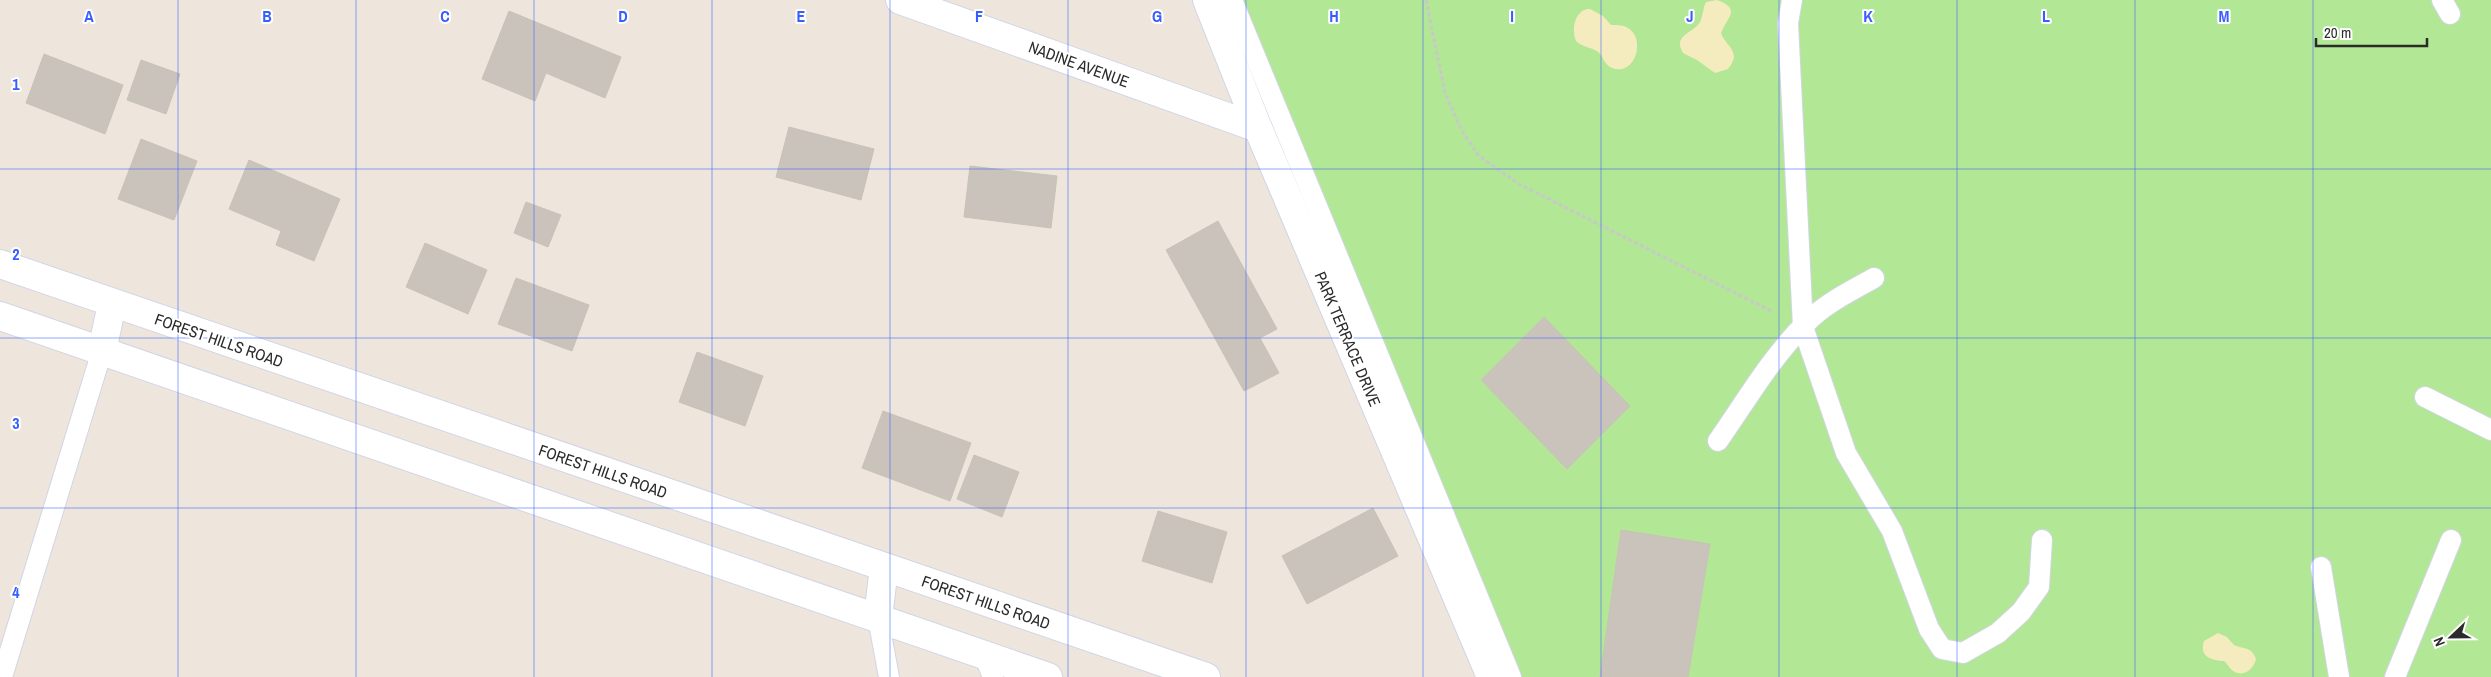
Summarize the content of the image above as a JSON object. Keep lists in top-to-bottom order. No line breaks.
{"streets":{"street":["NADINE AVENUE","PARK TERRACE DRIVE","FOREST HILLS ROAD"]},"crossings":[["NADINE AVENUE","PARK TERRACE DRIVE"]],"scale_bar":"20 m","north":"left","grid":{"columns":["A","B","C","D","E","F","G","H","I","J","K","L","M"],"rows":["1","2","3","4"]}}
